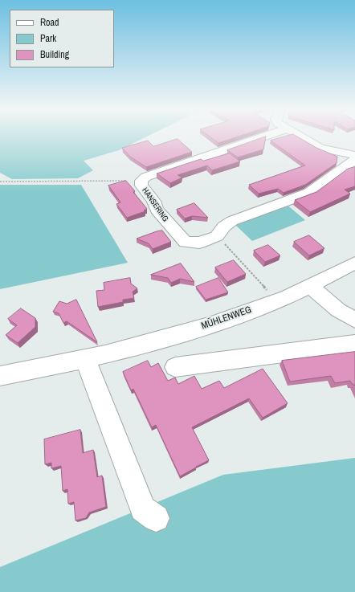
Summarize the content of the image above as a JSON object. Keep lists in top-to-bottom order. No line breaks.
{"streets":{"street":["HANSERING","MÜHLENWEG"]},"legend":["Road","Park","Building"]}
